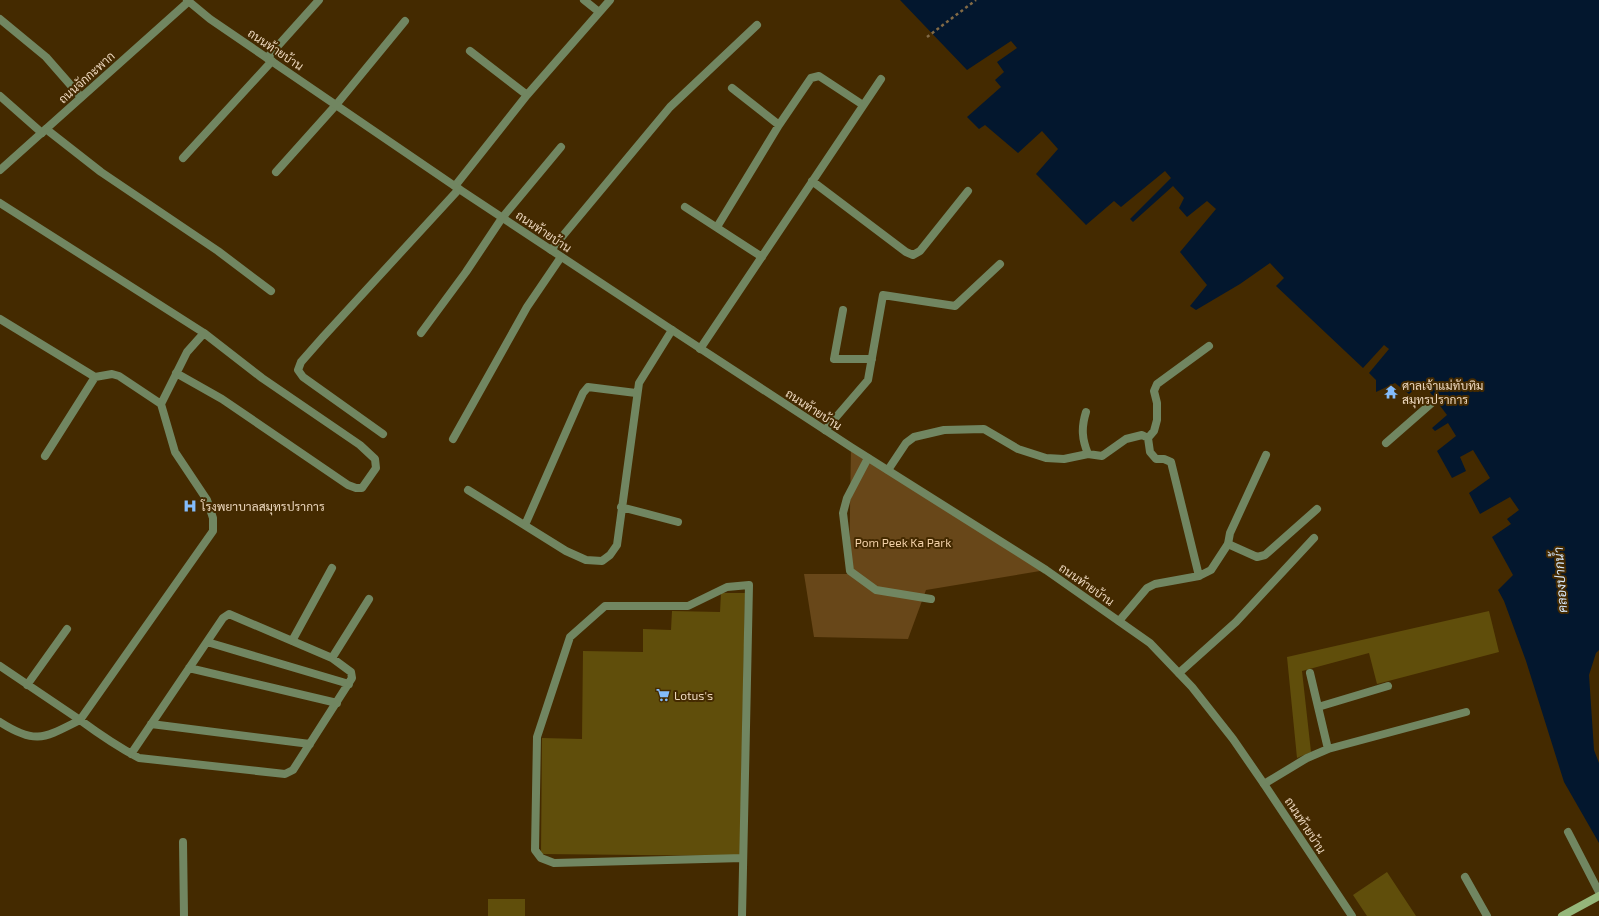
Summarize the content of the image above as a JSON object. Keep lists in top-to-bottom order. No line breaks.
{"streets":{"street":["ถนนท้ายบ้าน","ถนนจักกะพาก"]},"crossings":[["ถนนท้ายบ้าน","ถนนจักกะพาก"]],"water":["คลองปากน้ำ"],"parks":["Pom Peek Ka Park"],"places":{"temple":["ศาลเจ้าแม่ทับทิม สมุทรปราการ"],"hospital":["โรงพยาบาลสมุทรปราการ"],"supermarket":["Lotus's"]}}
